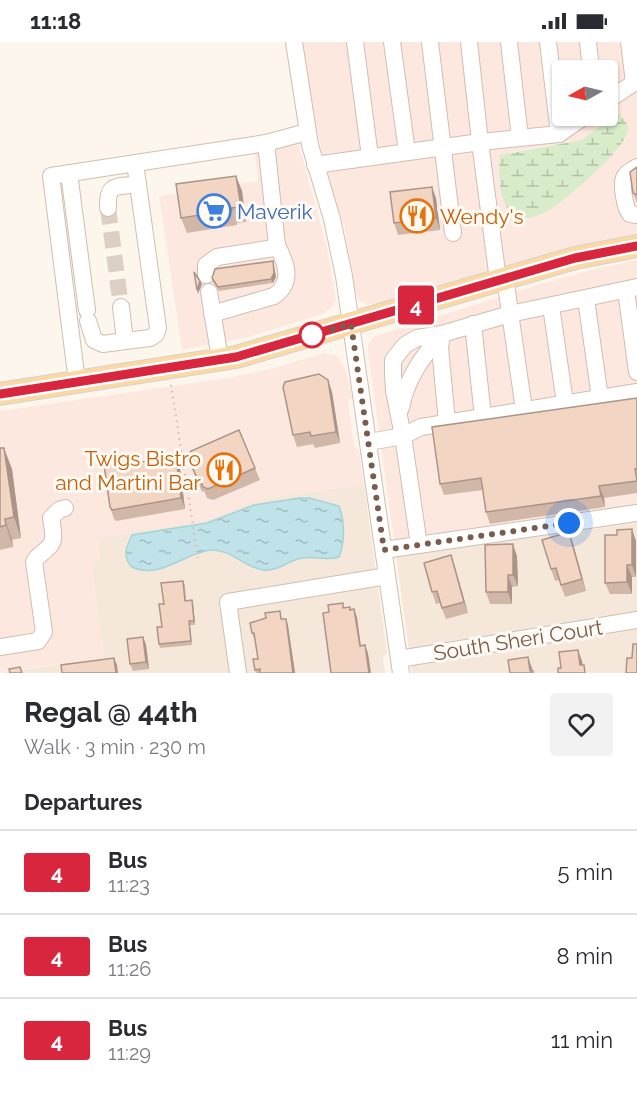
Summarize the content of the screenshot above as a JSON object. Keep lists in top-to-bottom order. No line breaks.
{"streets":{"street":["South Sheri Court"]},"places":{"supermarket":["Maverik"],"restaurant":["Wendy's","Twigs Bistro and Martini Bar"]},"lines":["bus line 4"],"north":"left","page":{"status":"11:18","on_map":"4","heading":[["Regal @ 44th","Walk · 3 min · 230 m"],"Departures"],"list":[{"mark":"4","name":"Bus","note":"11:23","value":"5 min"},{"mark":"4","name":"Bus","note":"11:26","value":"8 min"},{"mark":"4","name":"Bus","note":"11:29","value":"11 min"}]}}
